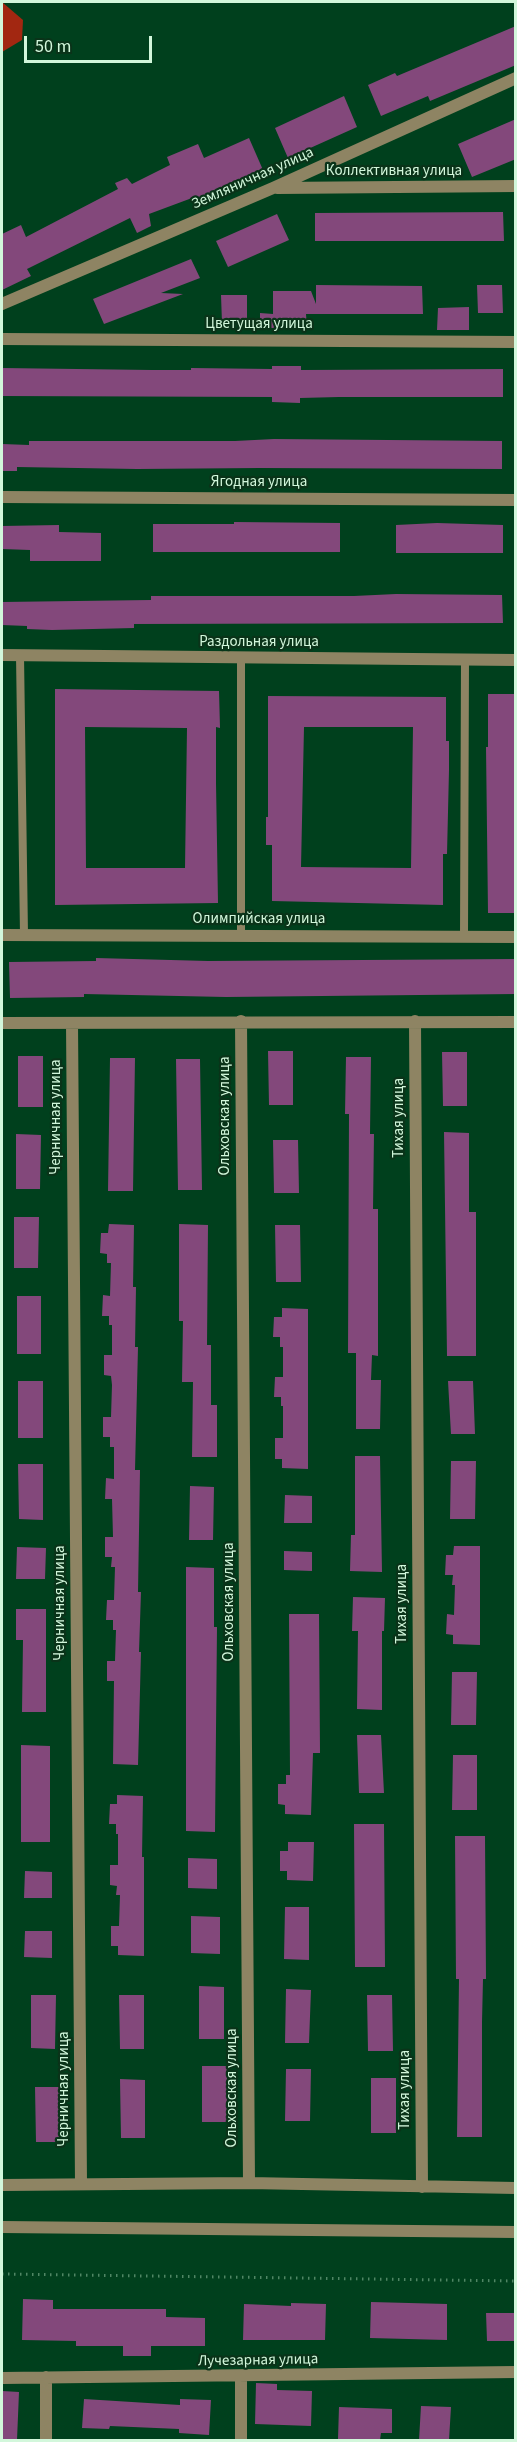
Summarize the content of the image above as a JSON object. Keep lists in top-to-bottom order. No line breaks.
{"streets":{"street":["Коллективная улица","Земляничная улица","Цветущая улица","Ягодная улица","Раздольная улица","Олимпийская улица","Ольховская улица","Черничная улица","Тихая улица","Лучезарная улица"]},"crossings":[["Коллективная улица","Земляничная улица"]],"scale_bar":"50 m"}
